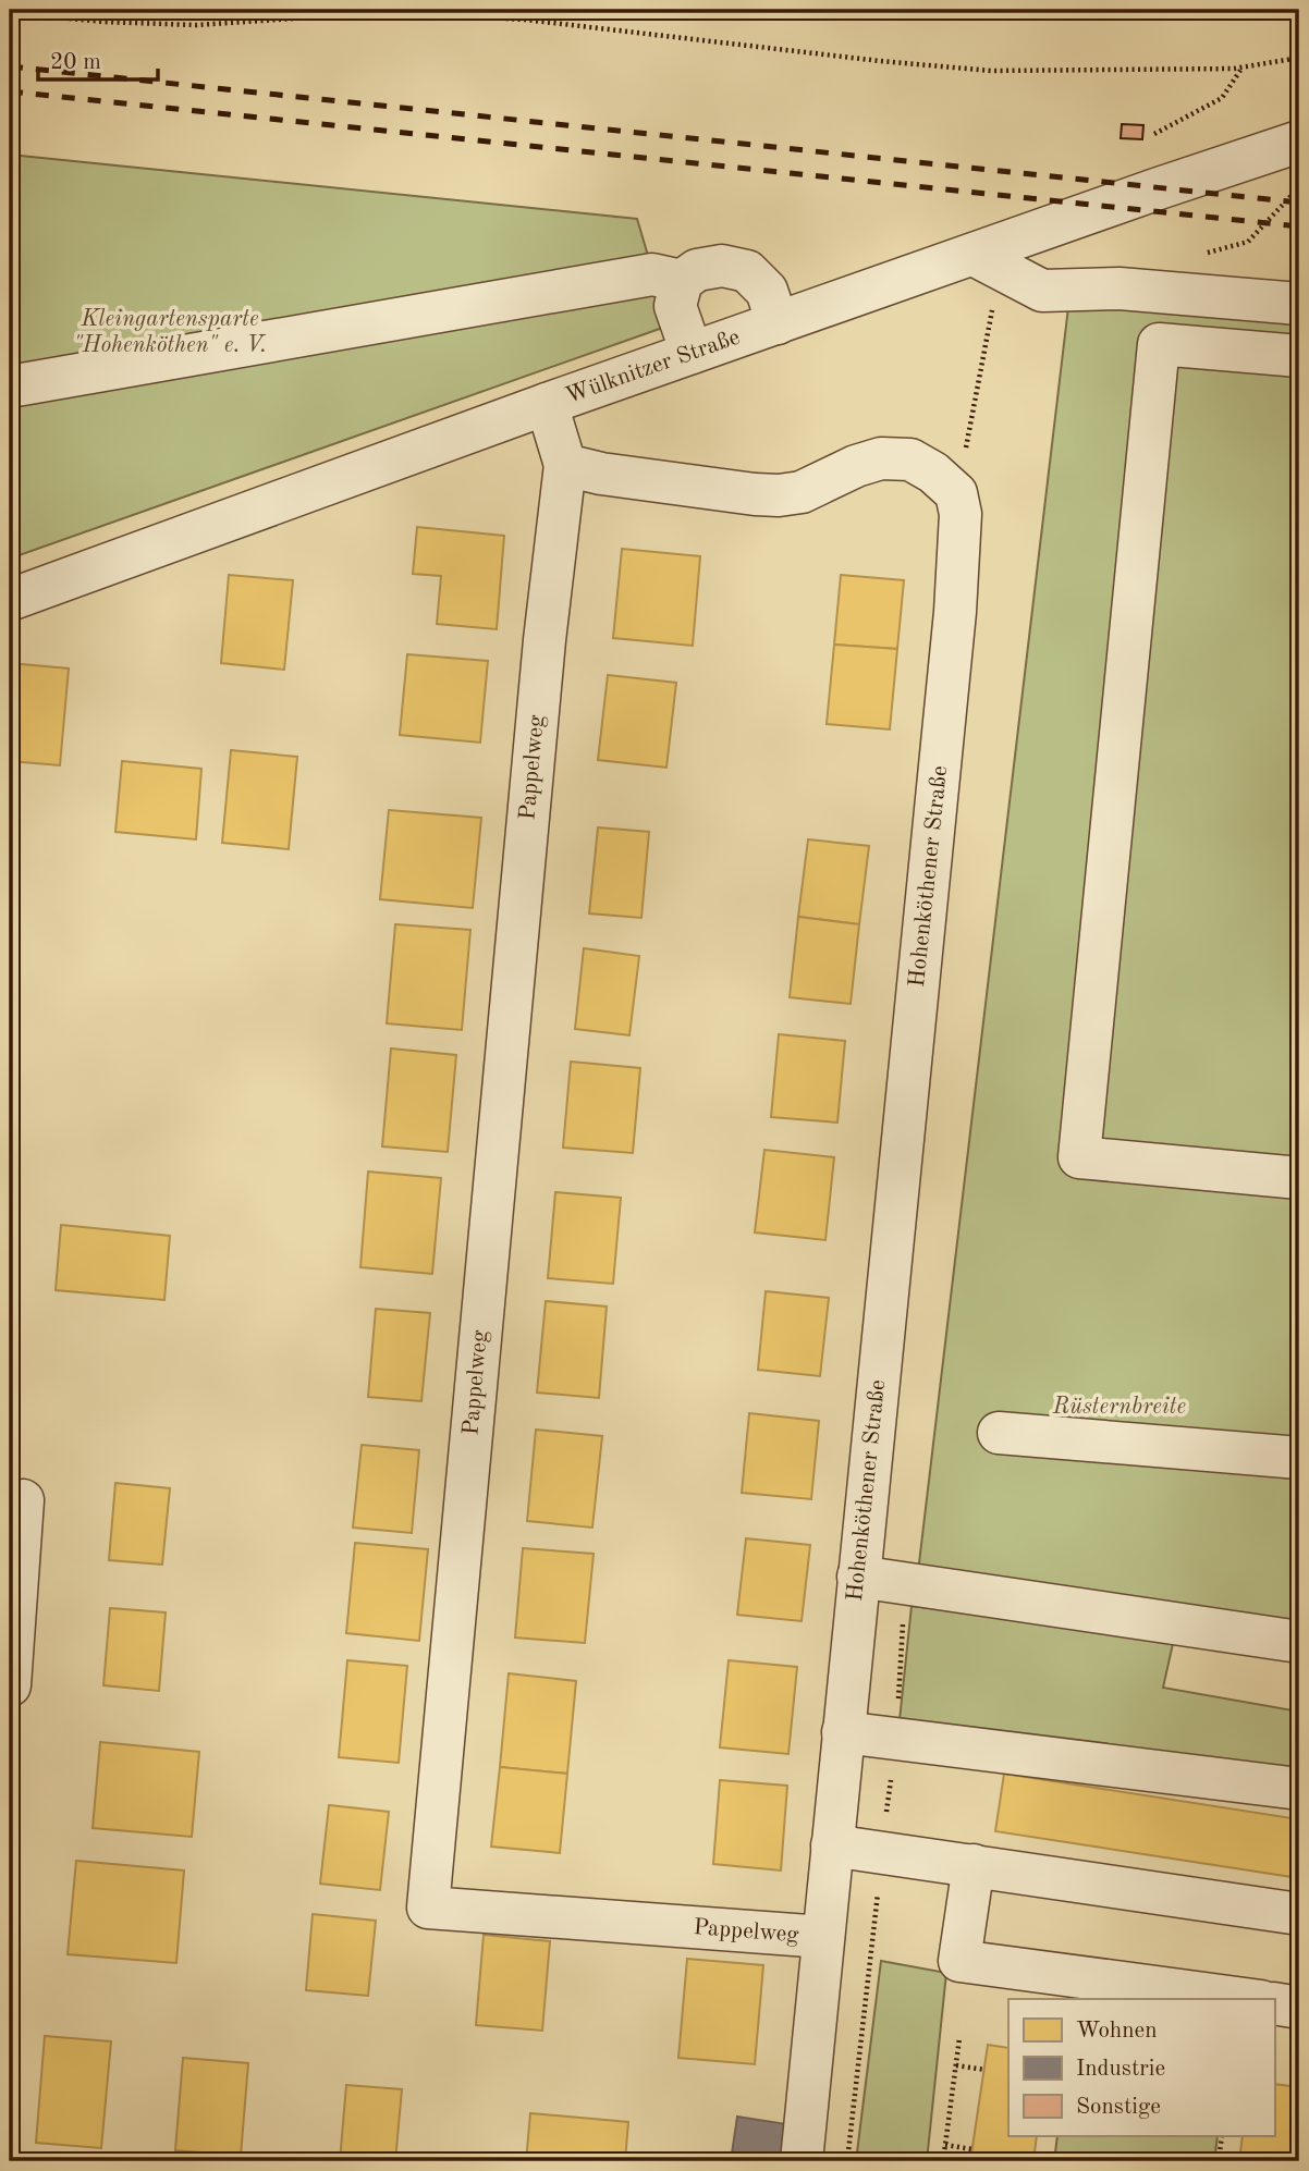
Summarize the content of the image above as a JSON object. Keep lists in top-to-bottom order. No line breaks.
{"streets":{"street":["Wülknitzer Straße","Pappelweg","Hohenköthener Straße"]},"crossings":[["Pappelweg","Hohenköthener Straße"]],"parks":["Kleingartensparte \"Hohenköthen\" e. V.","Rüsternbreite"],"legend":["Wohnen","Industrie","Sonstige"],"scale_bar":"20 m"}
